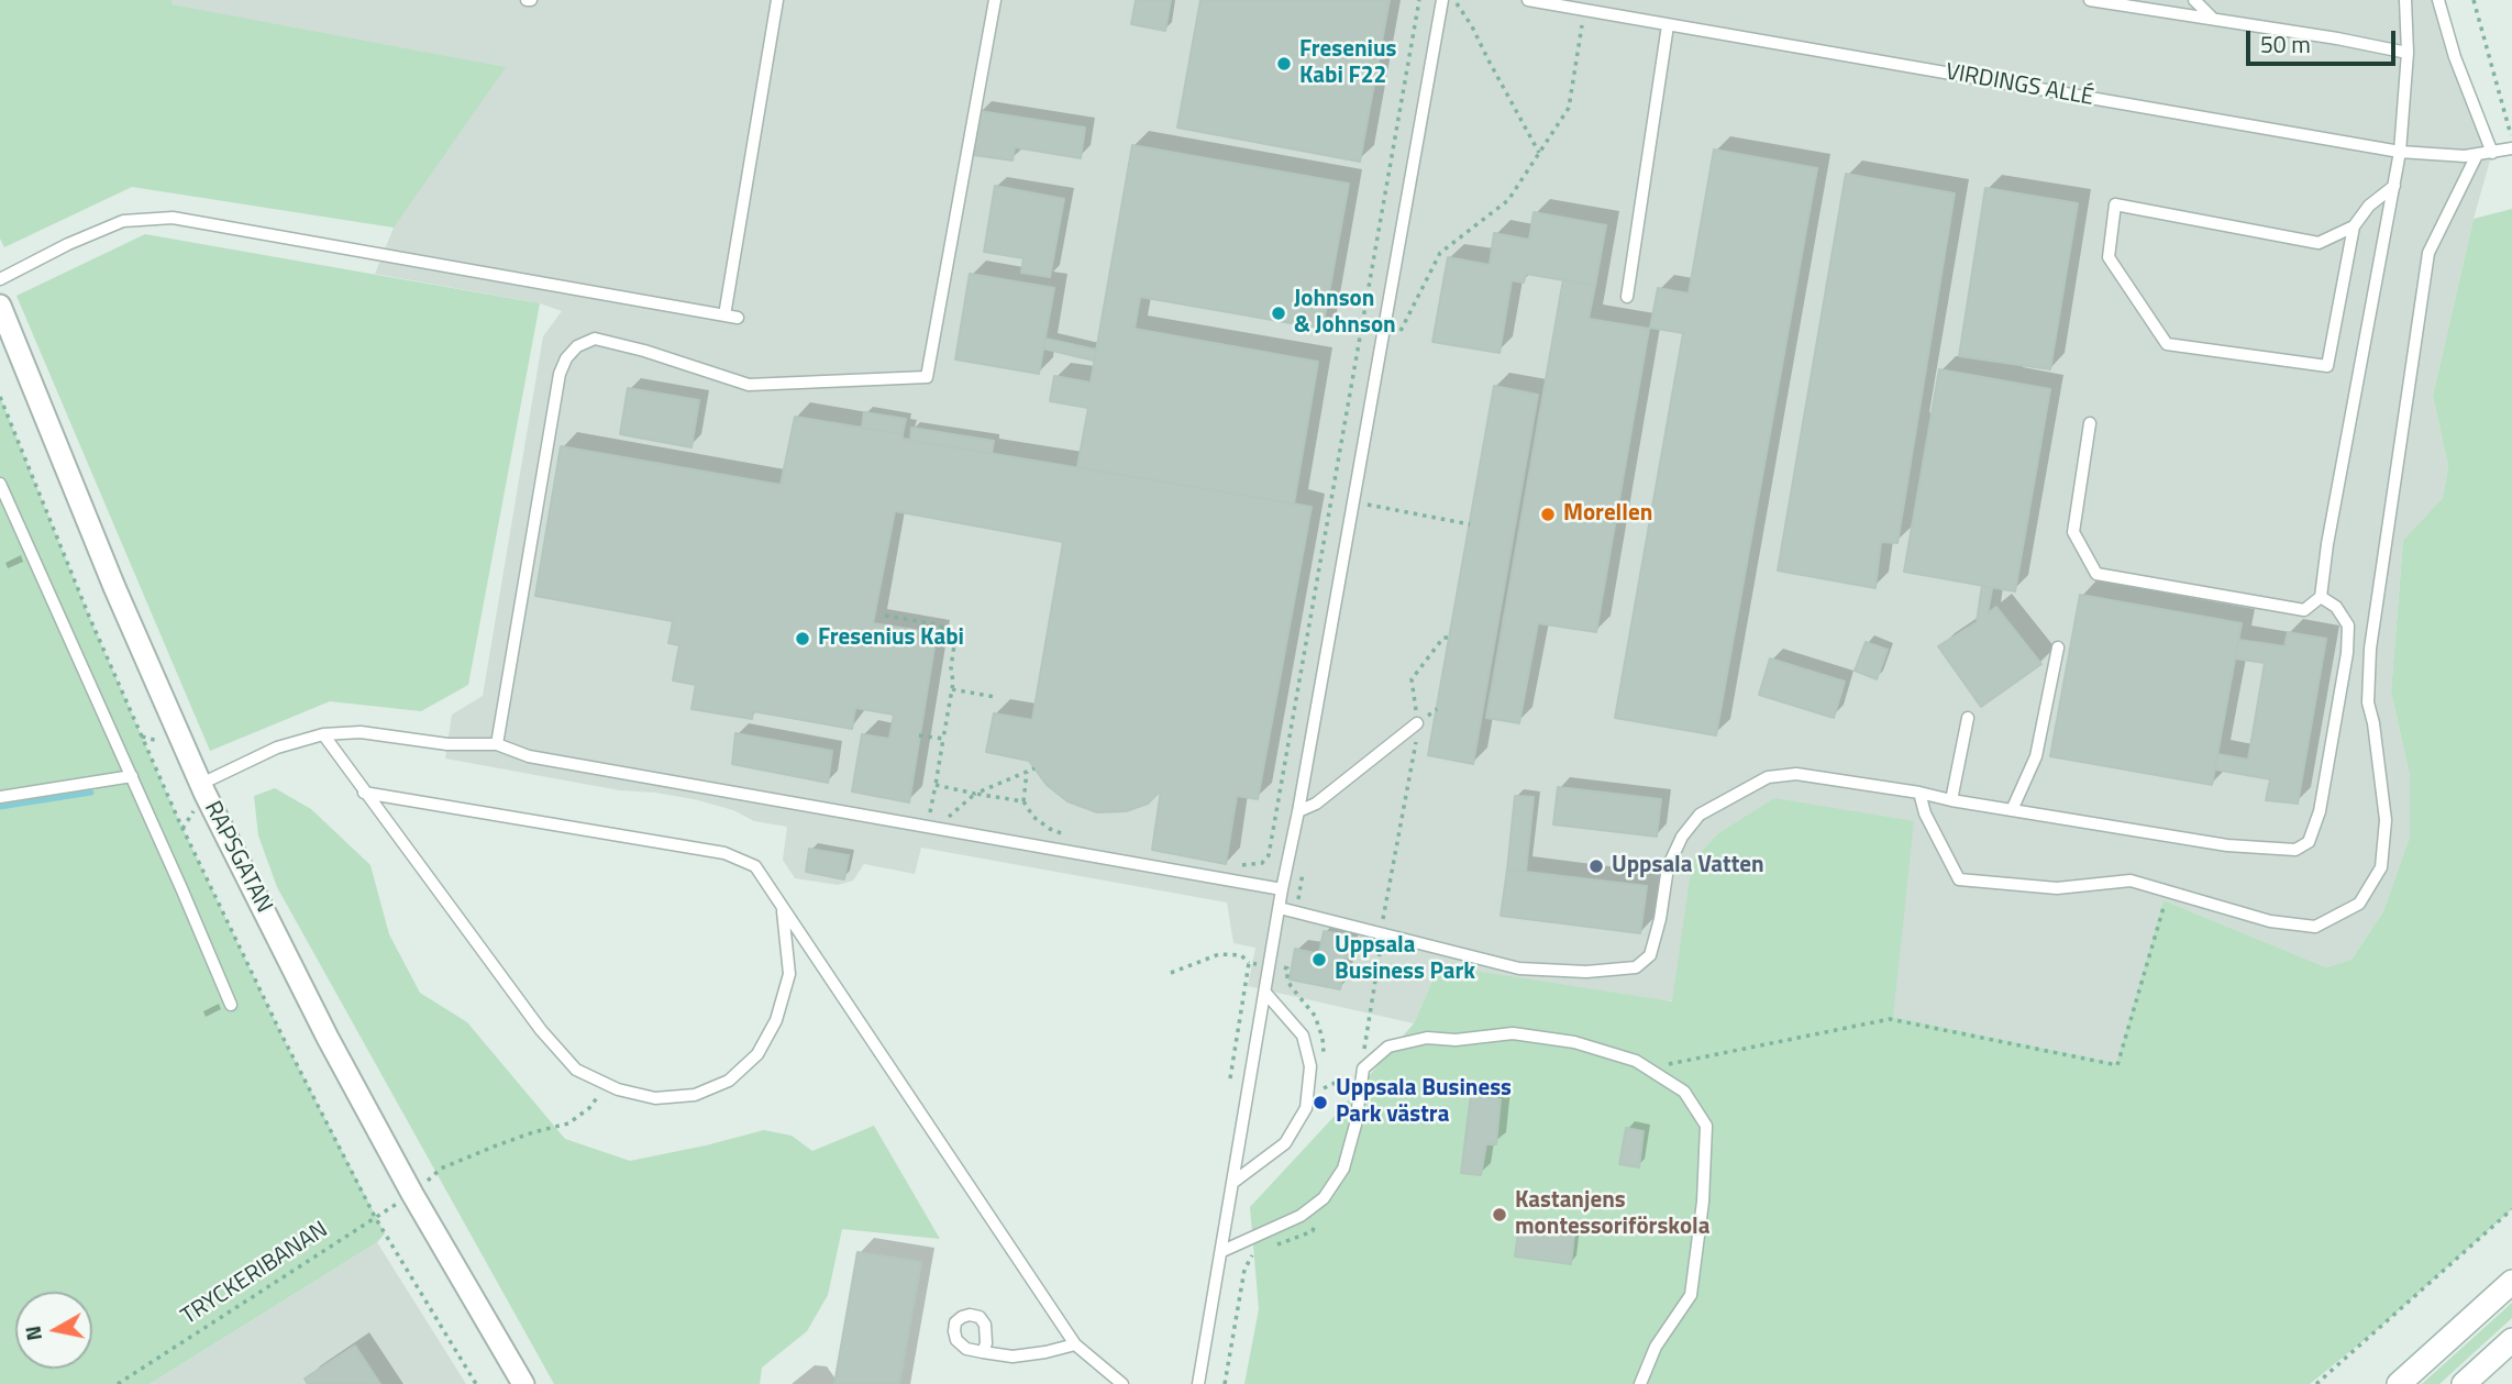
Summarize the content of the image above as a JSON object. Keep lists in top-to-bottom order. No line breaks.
{"streets":{"street":["RAPSGATAN"],"lane":["VIRDINGS ALLÉ"],"path":["TRYCKERIBANAN"]},"crossings":[["RAPSGATAN","TRYCKERIBANAN"]],"places":["Fresenius Kabi F22","Johnson & Johnson","Morellen","Fresenius Kabi","Uppsala Vatten","Uppsala Business Park","Uppsala Business Park västra","Kastanjens montessoriförskola"],"scale_bar":"50 m","north":"left"}
